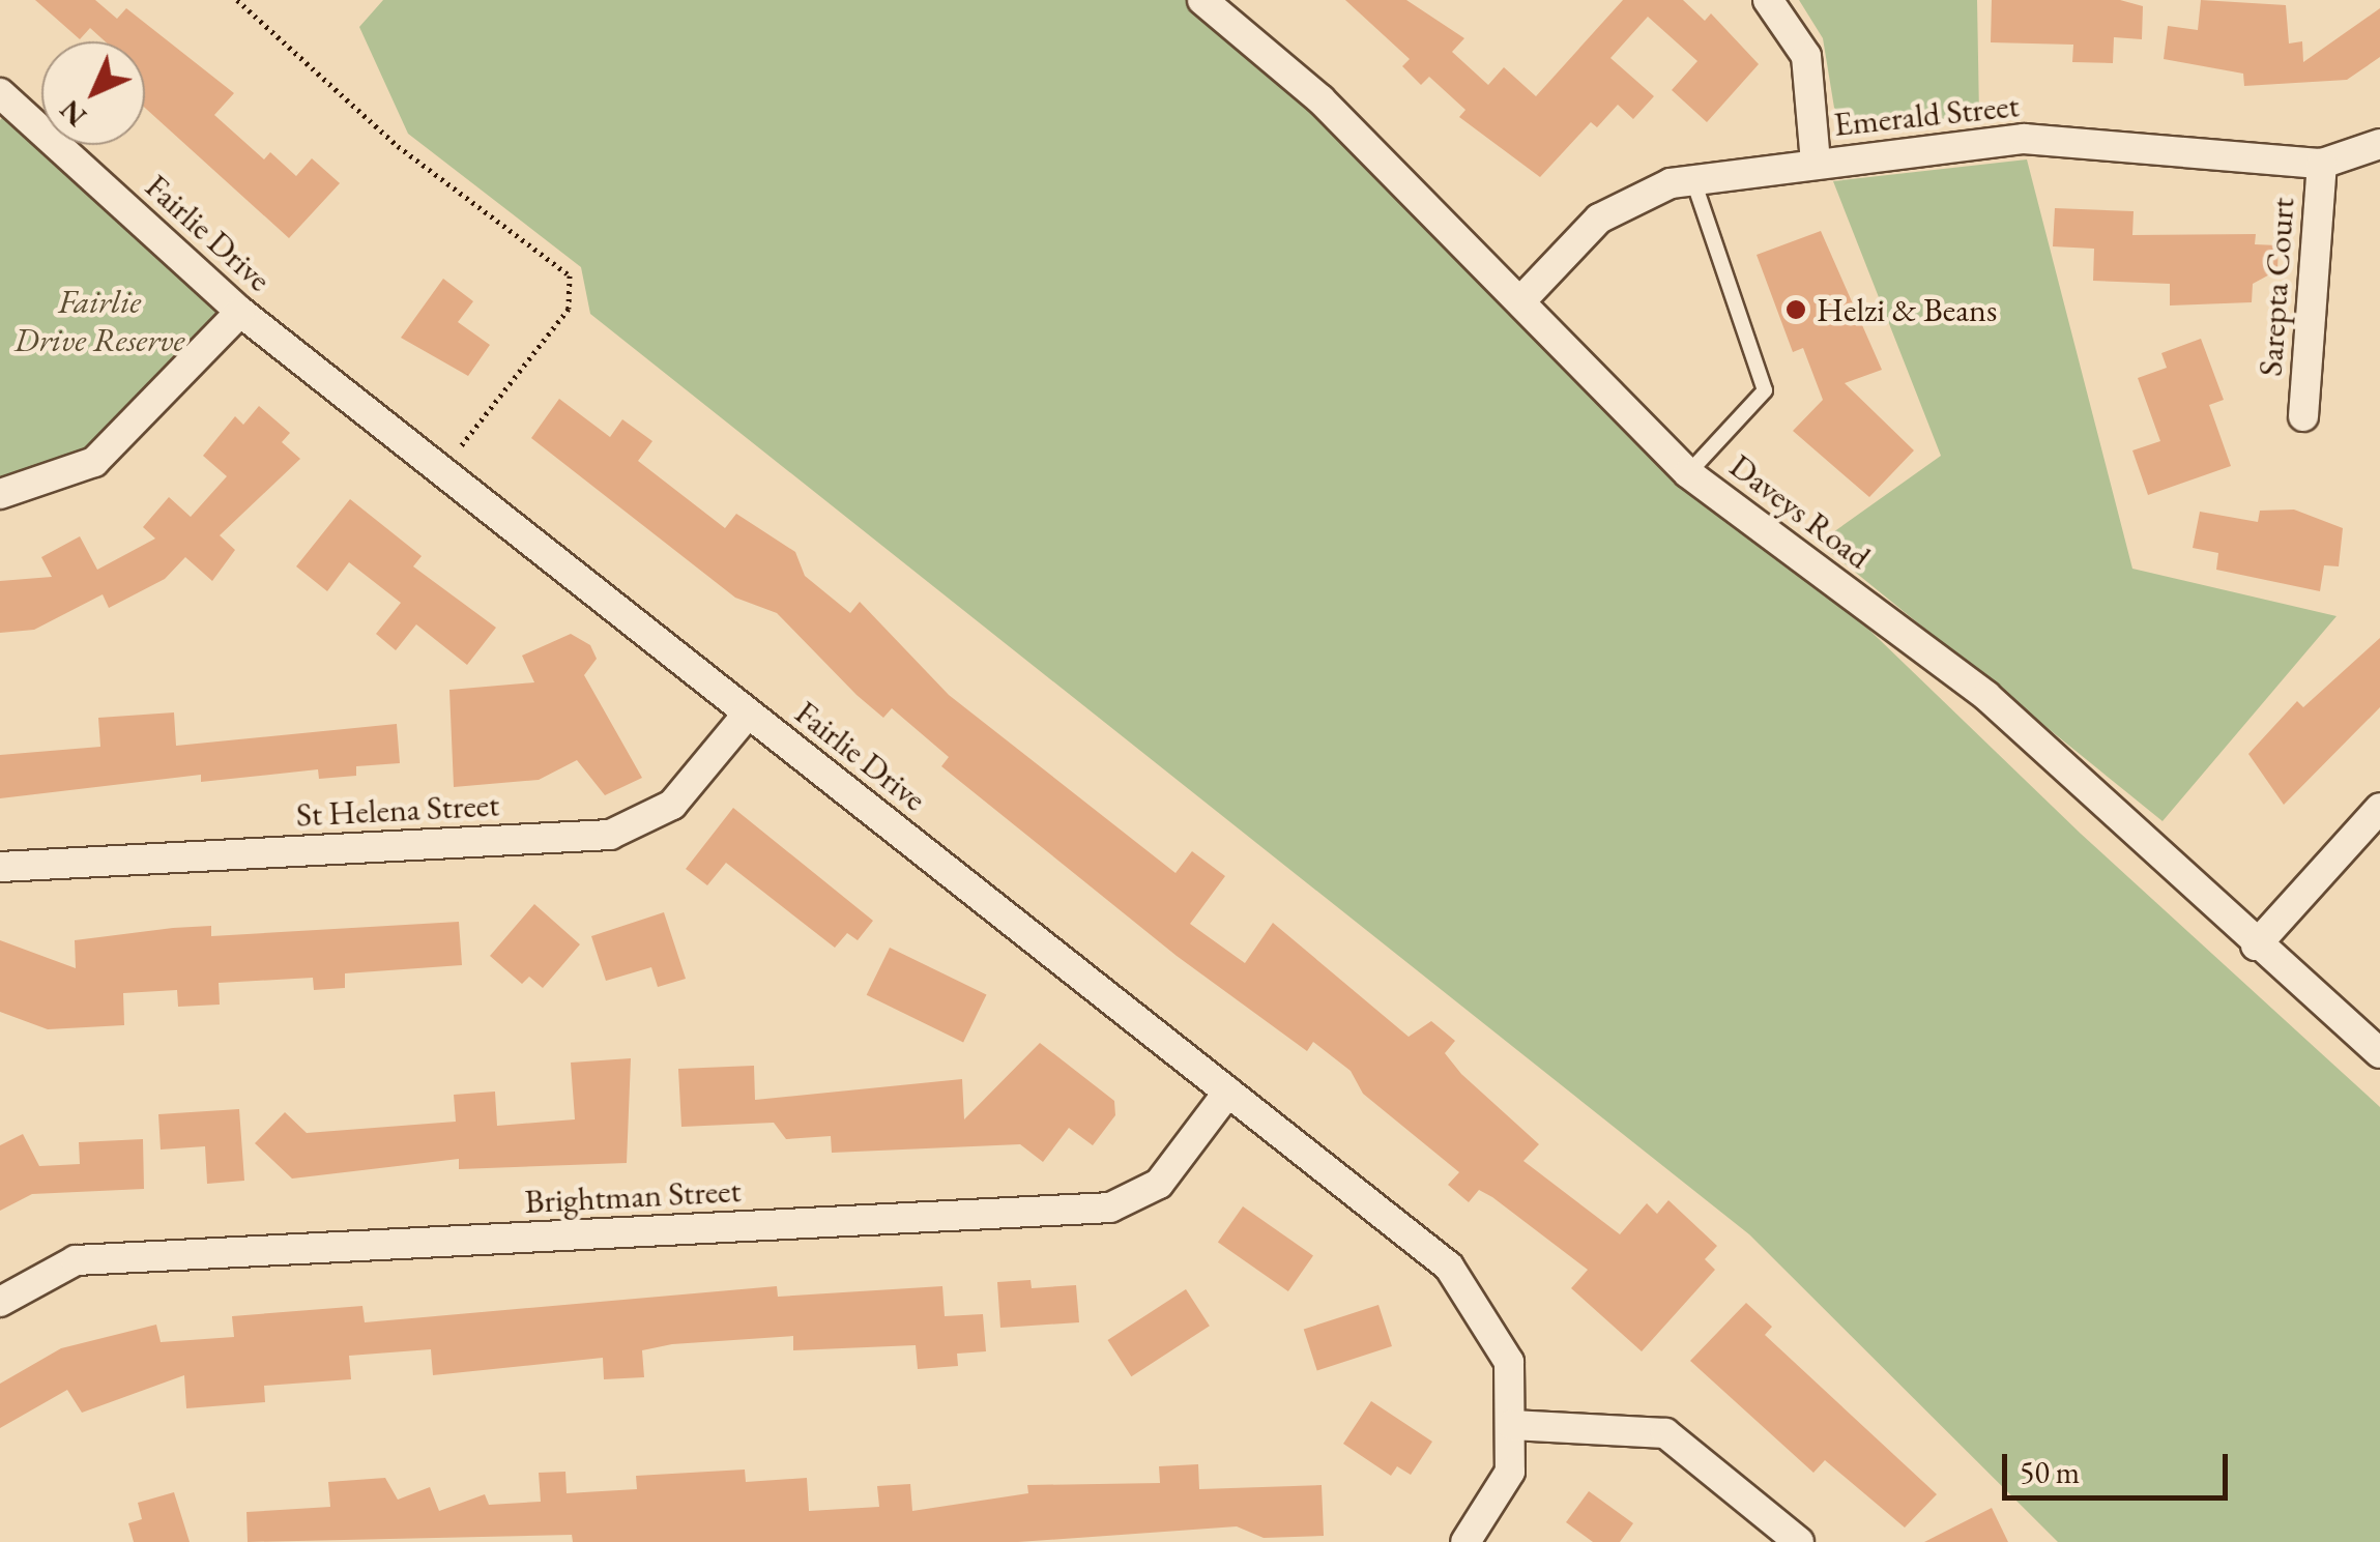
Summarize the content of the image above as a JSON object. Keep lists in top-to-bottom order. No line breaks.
{"streets":{"street":["Emerald Street","Fairlie Drive","Sarepta Court","Daveys Road","St Helena Street","Brightman Street"]},"crossings":[["Emerald Street","Sarepta Court"],["Emerald Street","Daveys Road"],["Fairlie Drive","St Helena Street"],["Fairlie Drive","Brightman Street"]],"parks":["Fairlie Drive Reserve"],"places":["Helzi & Beans"],"scale_bar":"50 m","north":"bottom left"}
